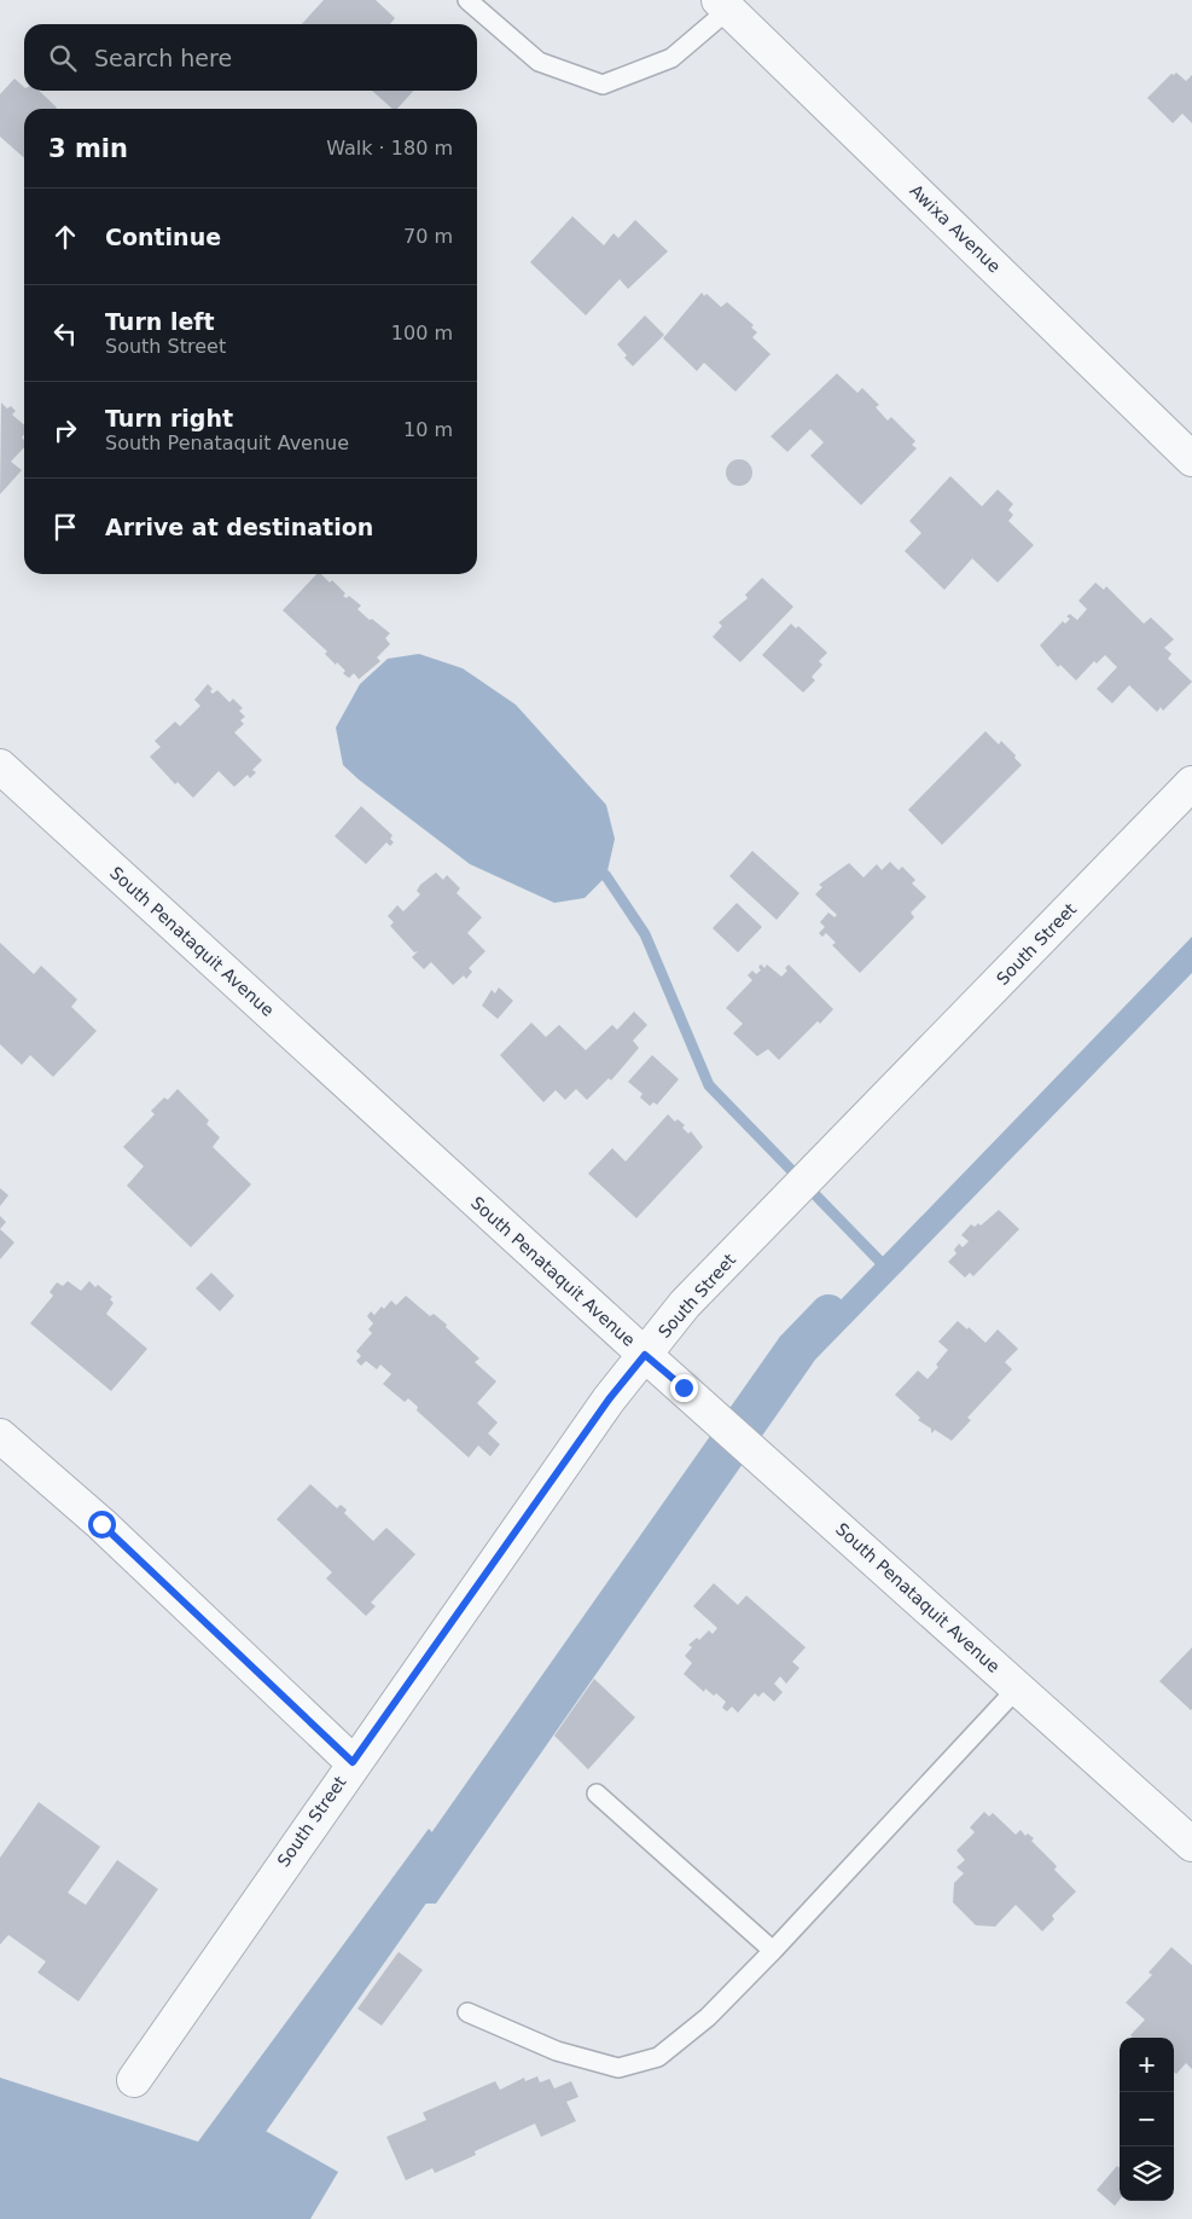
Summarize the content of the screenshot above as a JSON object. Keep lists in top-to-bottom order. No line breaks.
{"streets":{"street":["Awixa Avenue","South Penataquit Avenue","South Street"]},"crossings":[["South Penataquit Avenue","South Street"]],"page":{"search":"Search here","heading":["3 min","Walk · 180 m"],"list":[["Continue","70 m"],["Turn left","South Street","100 m"],["Turn right","South Penataquit Avenue","10 m"],"Arrive at destination"],"map_buttons":["+","−"]}}
